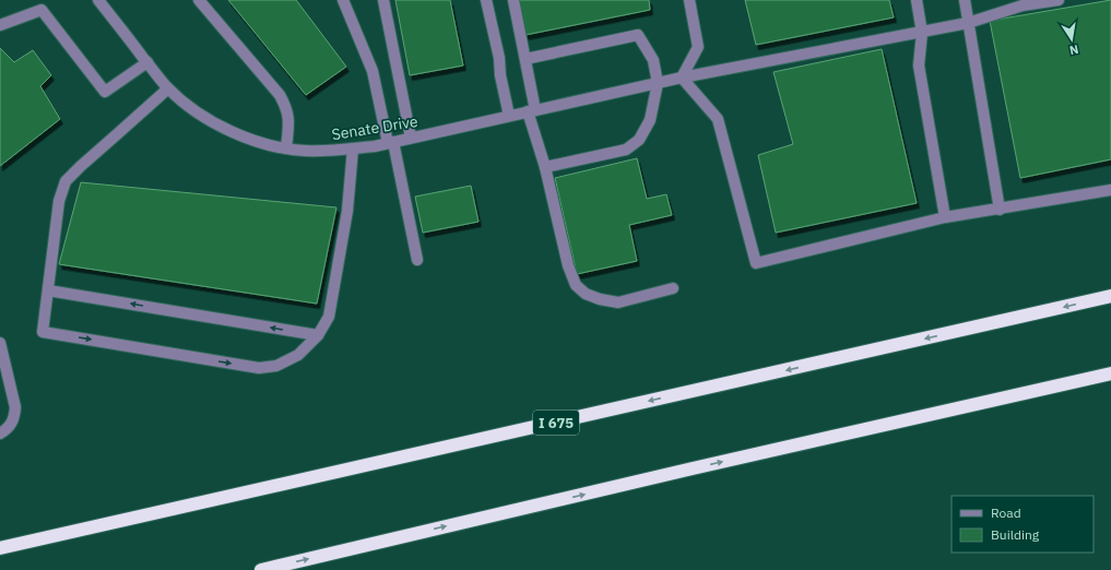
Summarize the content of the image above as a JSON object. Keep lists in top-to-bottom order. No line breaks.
{"streets":{"highway":["I 675"],"street":["Senate Drive"]},"legend":["Road","Building"],"north":"bottom"}
